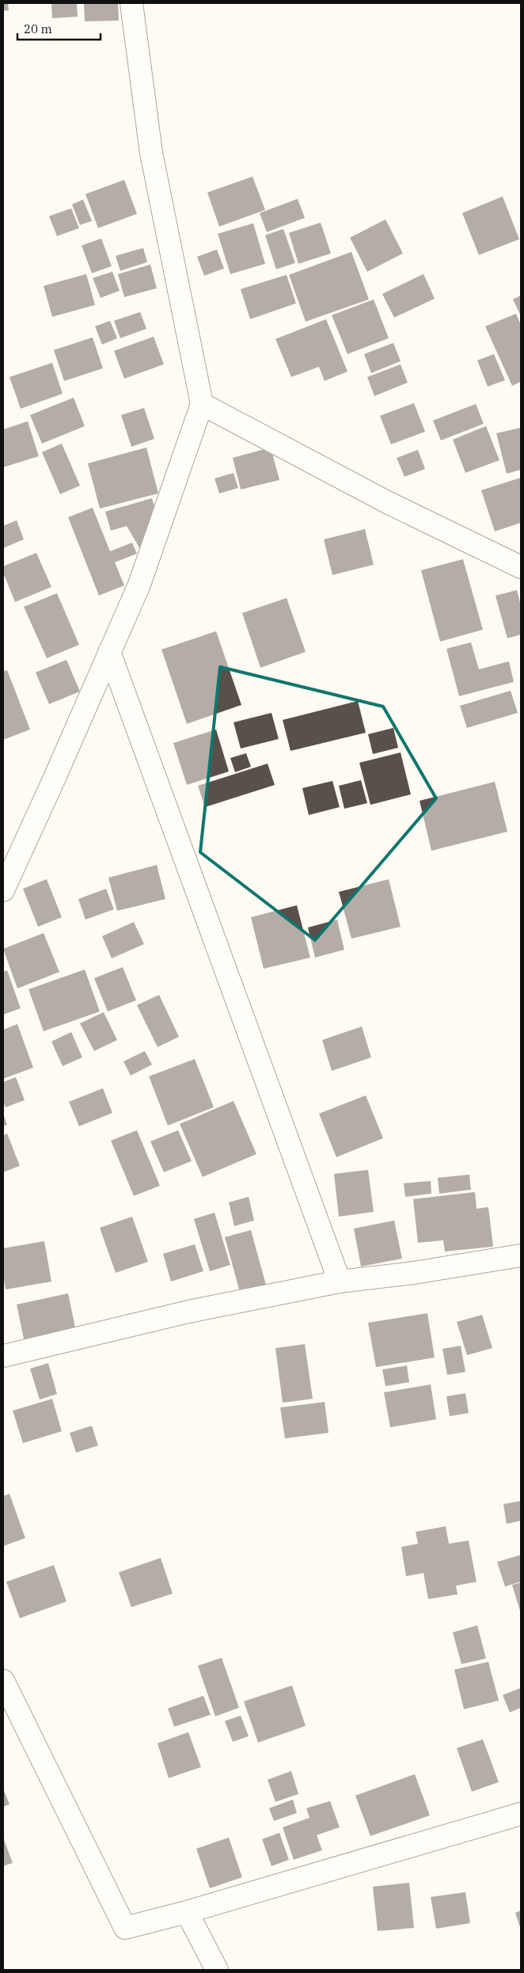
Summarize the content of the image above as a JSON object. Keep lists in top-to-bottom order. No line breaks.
{"scale_bar":"20 m"}
